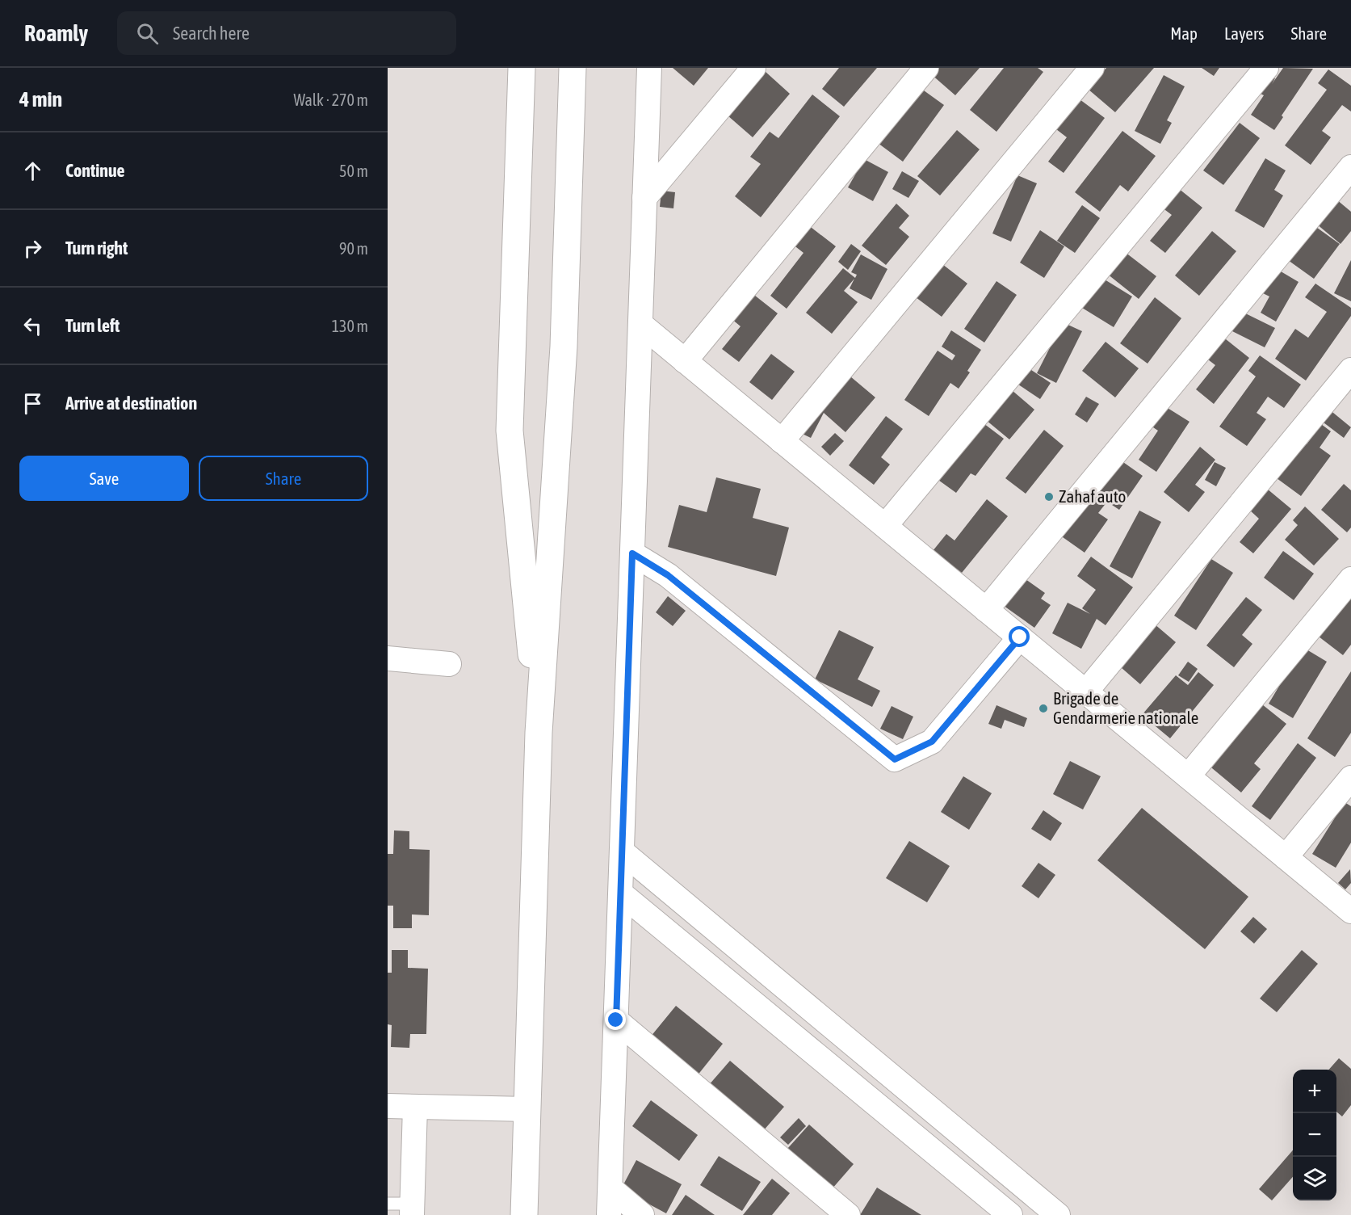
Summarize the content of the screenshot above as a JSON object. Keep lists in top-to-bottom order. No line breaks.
{"places":["Zahaf auto","Brigade de Gendarmerie nationale"],"page":{"header":"Roamly","search":"Search here","nav":["Map","Layers","Share"],"heading":["4 min","Walk · 270 m"],"list":[["Continue","50 m"],["Turn right","90 m"],["Turn left","130 m"],"Arrive at destination"],"buttons":["Save","Share"],"map_buttons":["+","−"]}}
